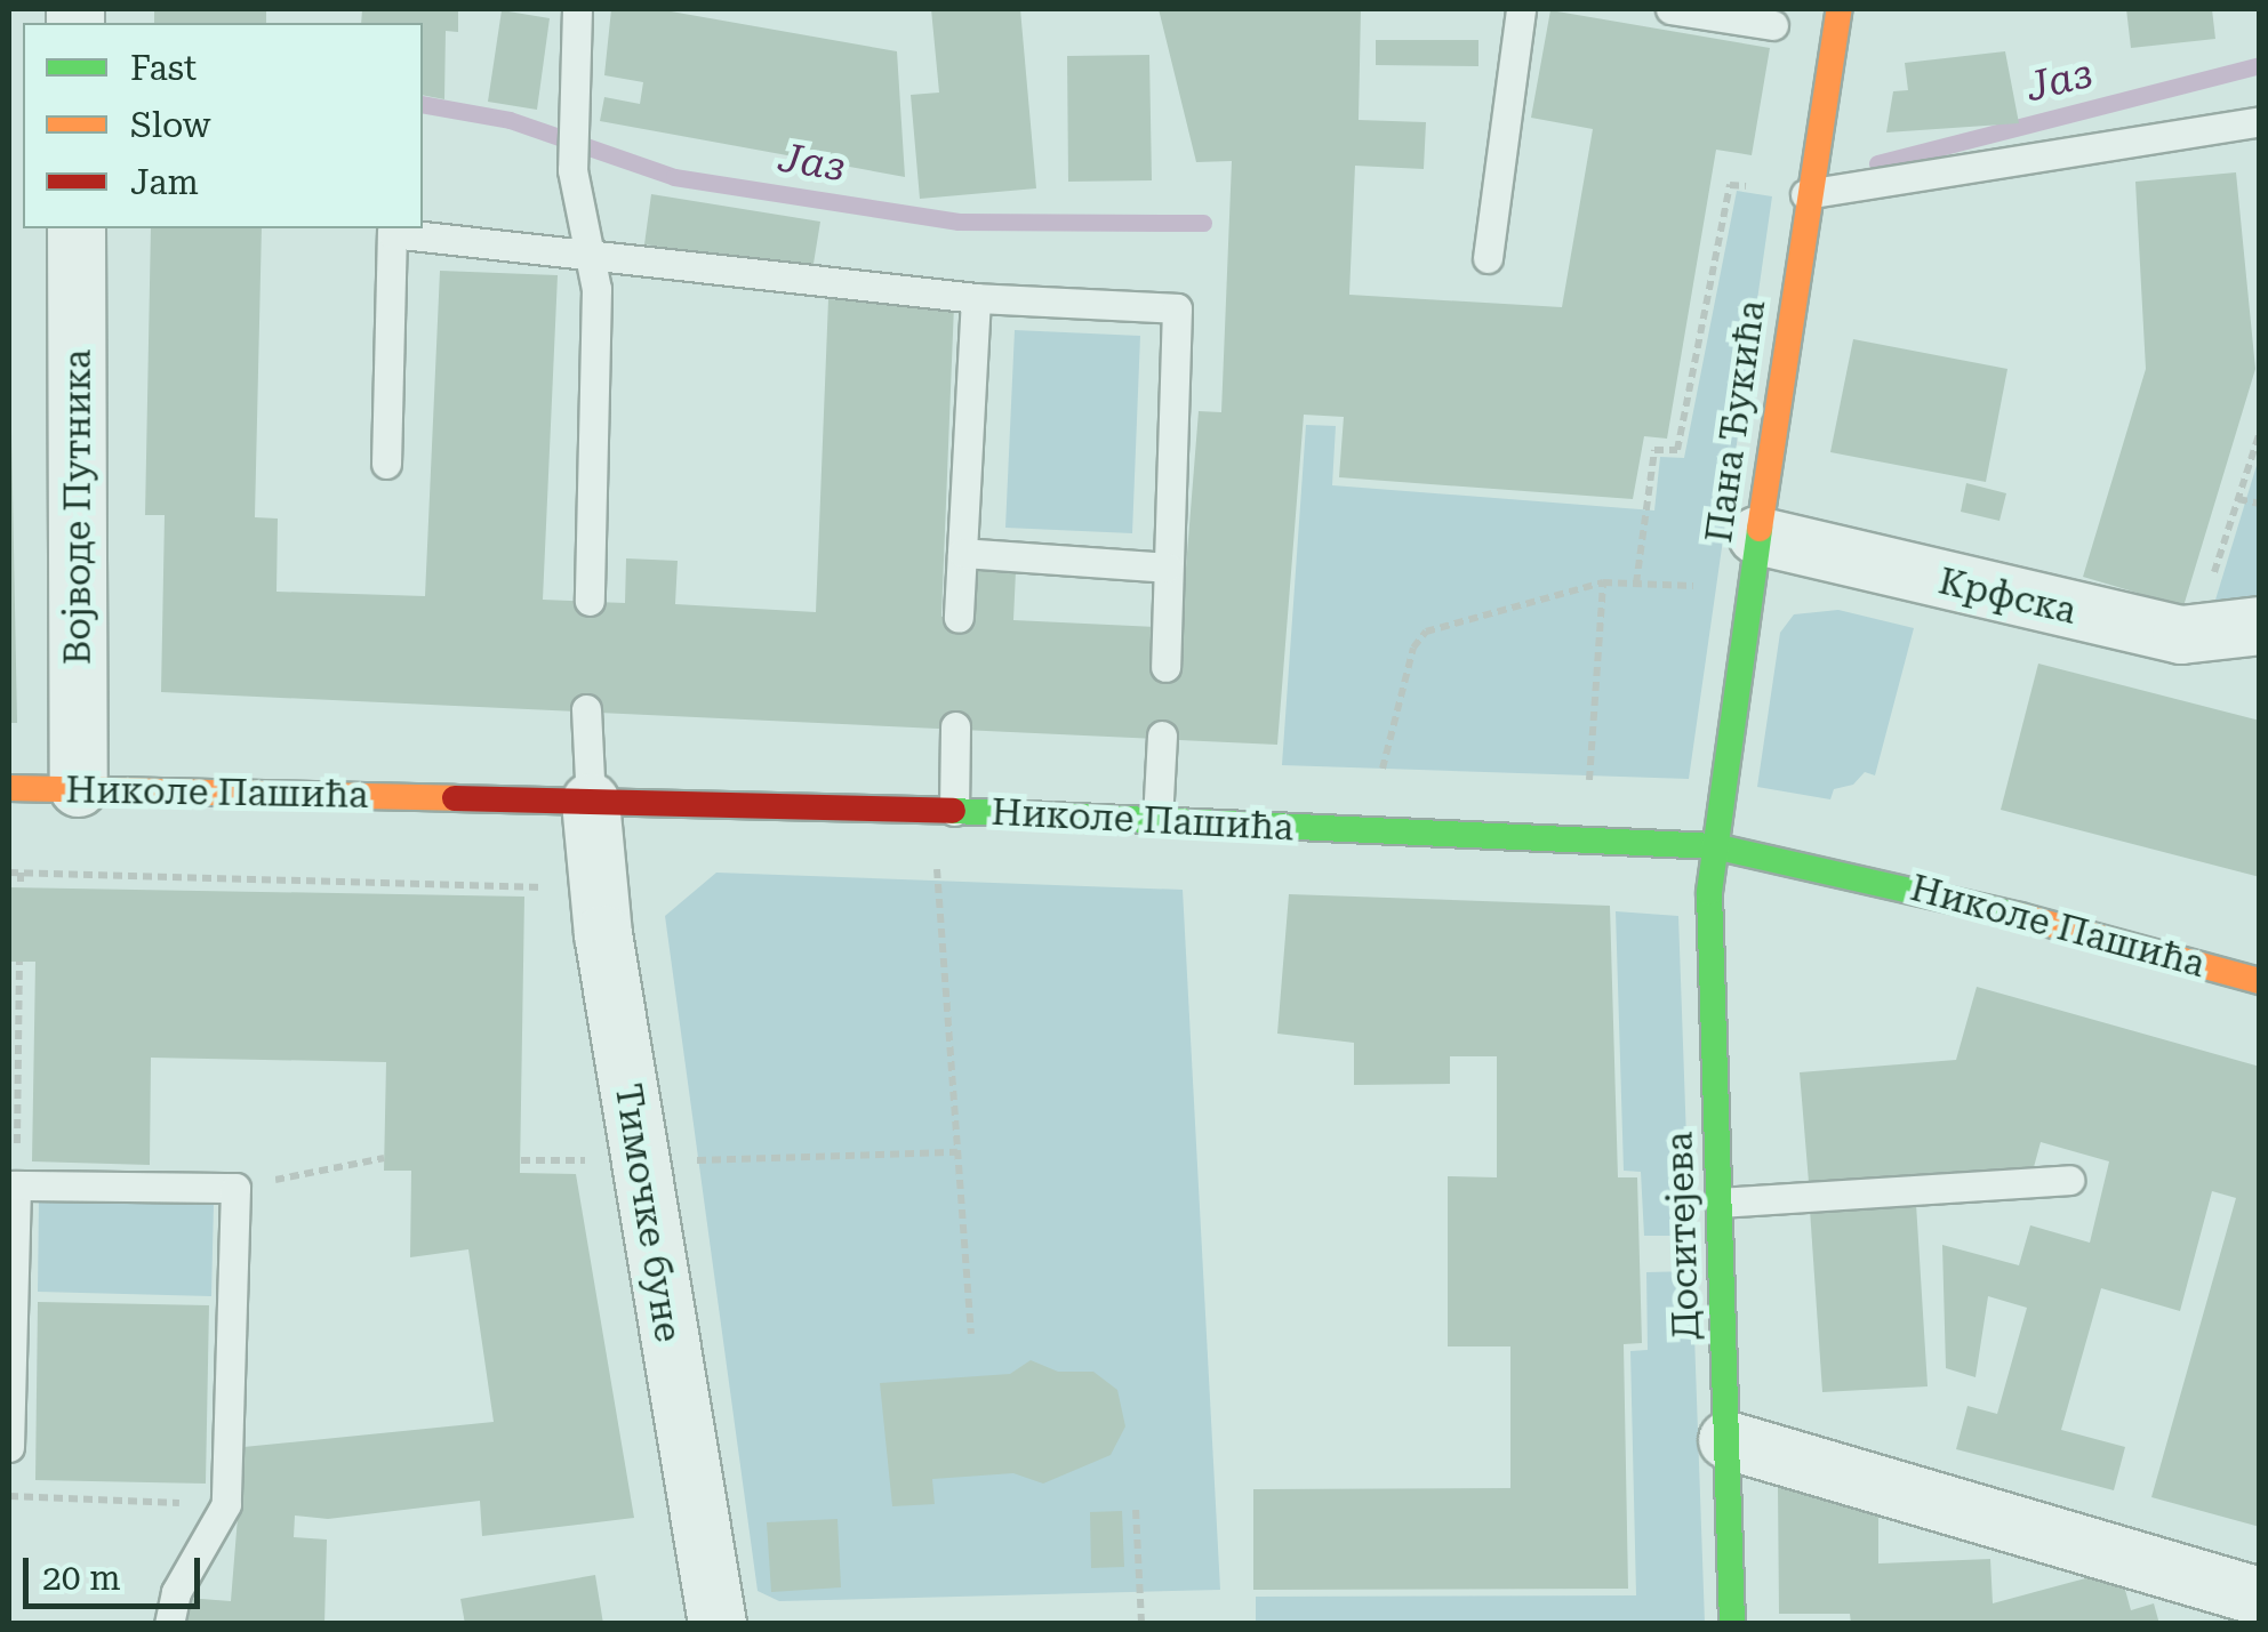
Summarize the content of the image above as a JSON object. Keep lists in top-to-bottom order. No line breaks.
{"streets":{"street":["Пана Ђукића","Војводе Путника","Крфска","Николе Пашића","Тимочке буне","Доситејева"]},"crossings":[["Пана Ђукића","Крфска"],["Пана Ђукића","Николе Пашића"],["Пана Ђукића","Доситејева"],["Војводе Путника","Николе Пашића"],["Николе Пашића","Тимочке буне"],["Николе Пашића","Доситејева"]],"water":["Јаз"],"legend":["Fast","Slow","Jam"],"scale_bar":"20 m"}
